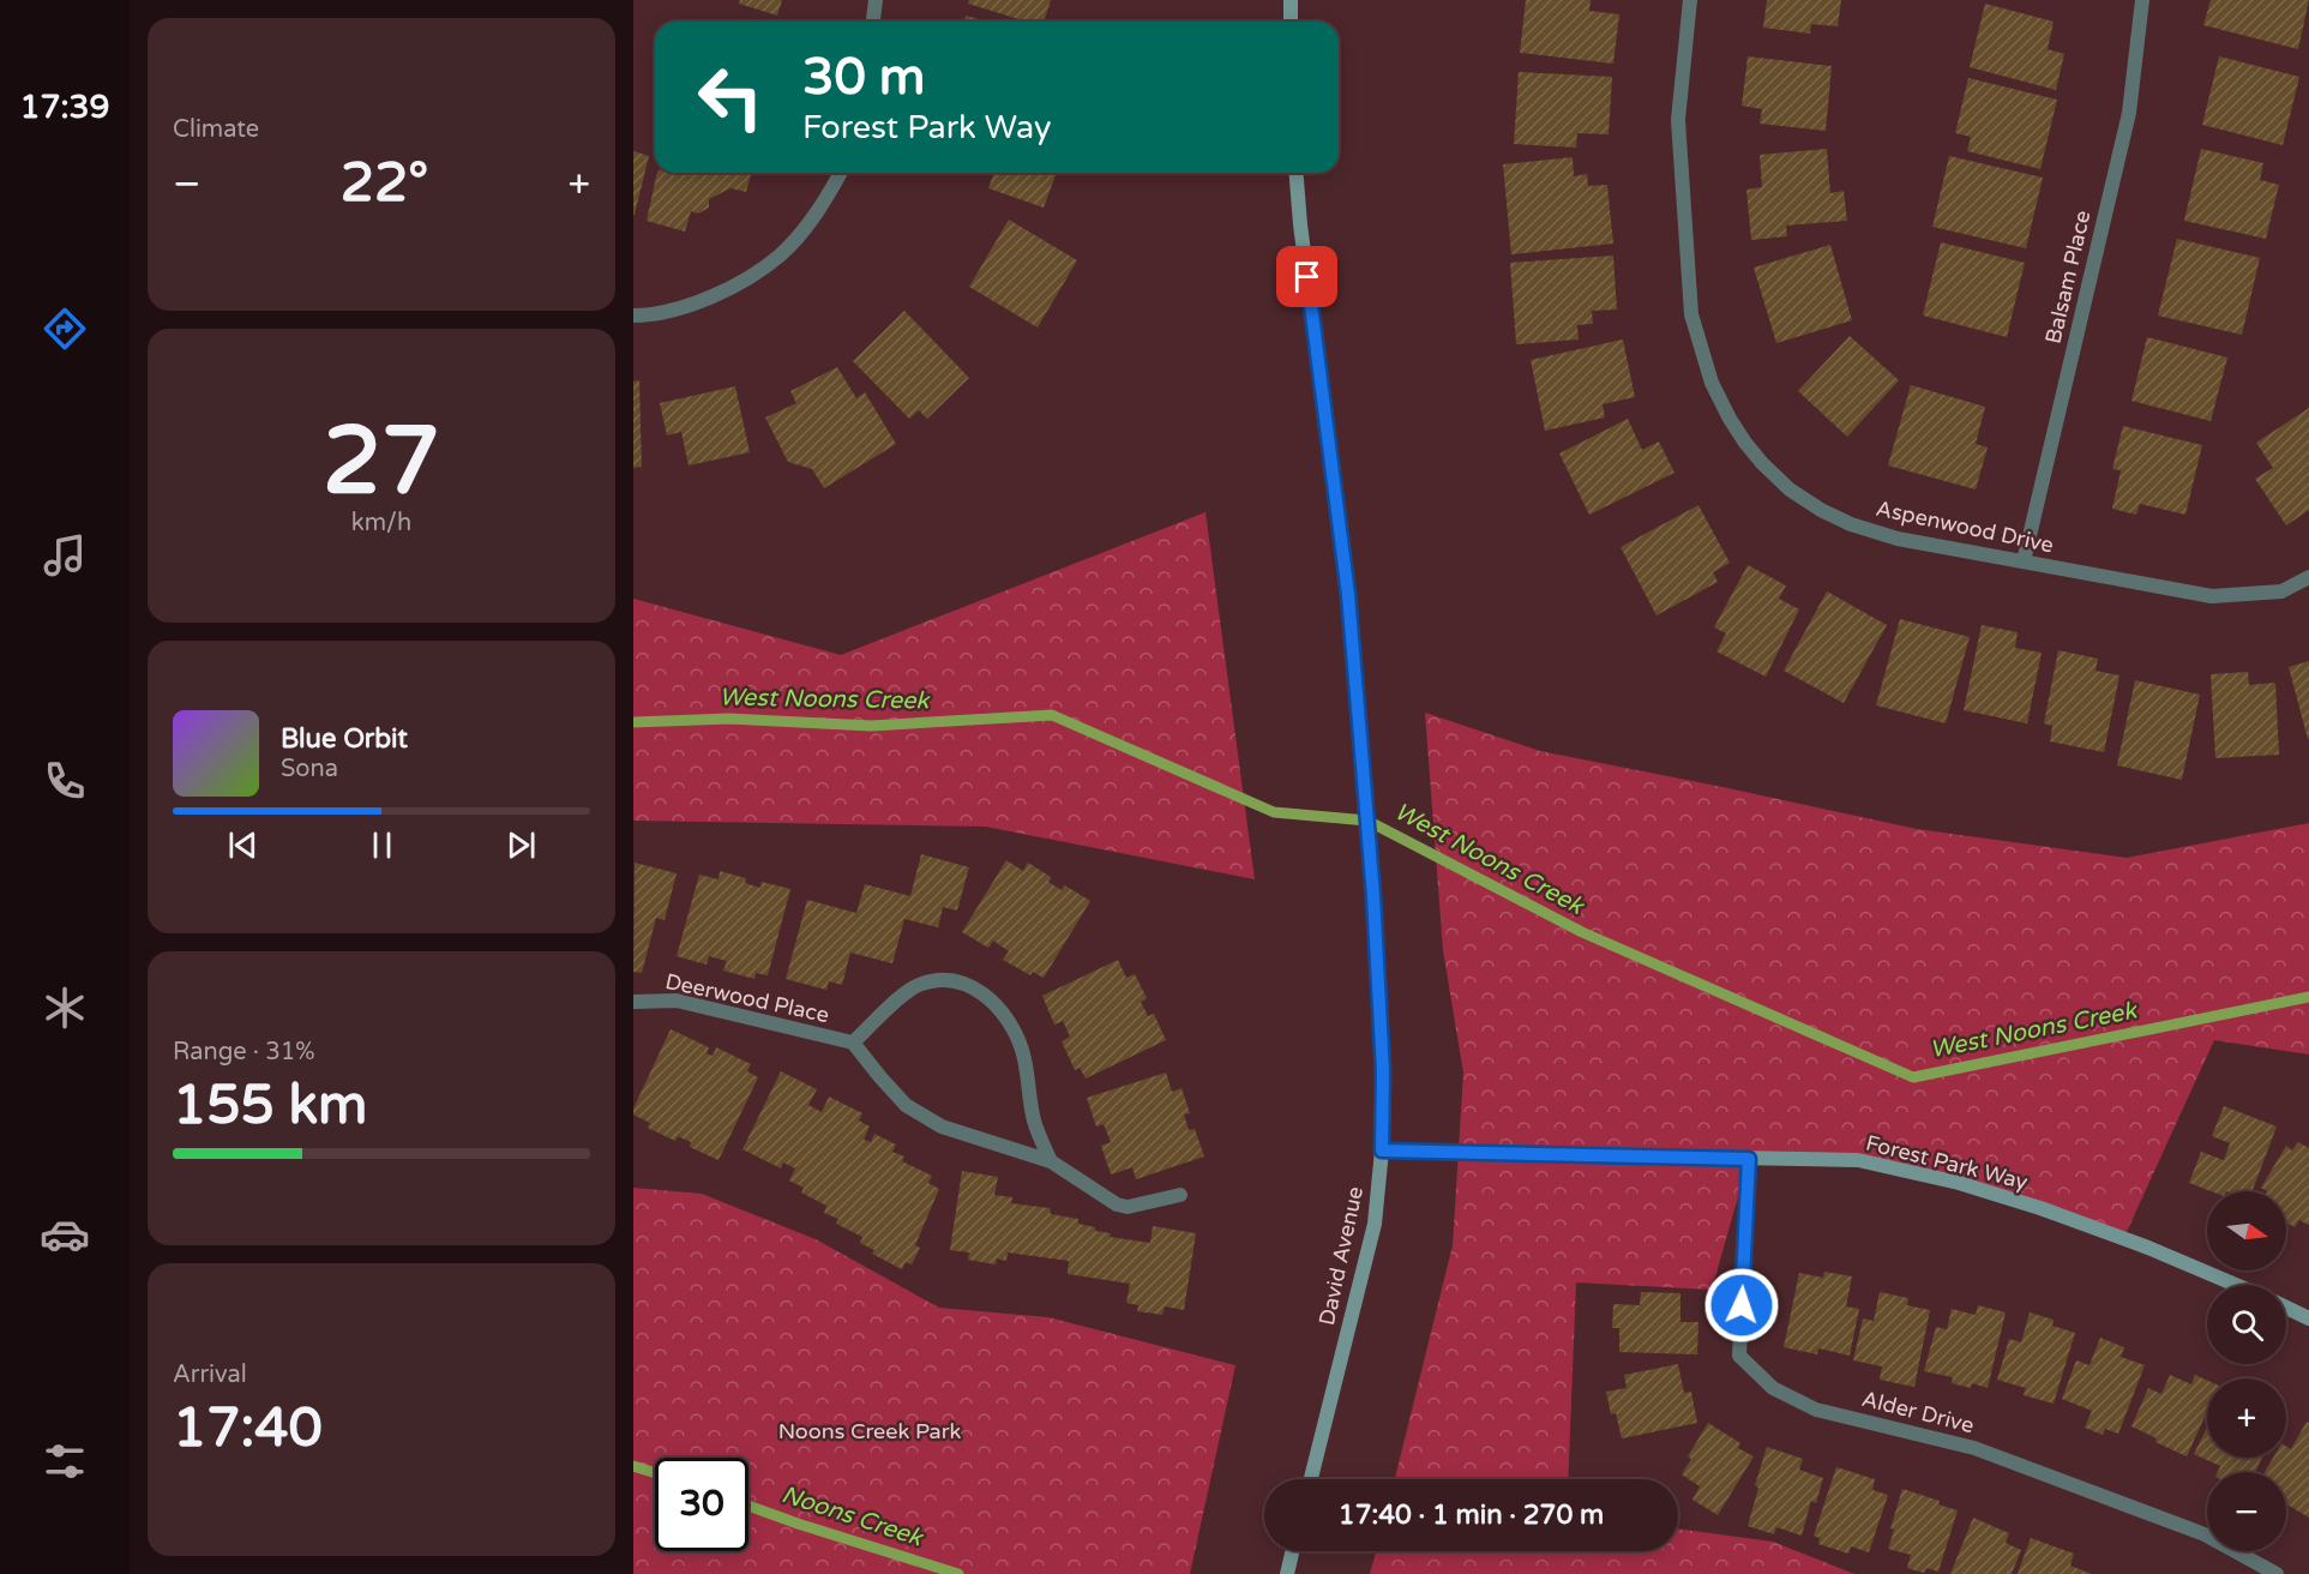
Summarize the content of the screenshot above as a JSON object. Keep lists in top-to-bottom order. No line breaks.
{"streets":{"main road":["Forest Park Way","David Avenue"],"street":["Balsam Place","Aspenwood Drive","Deerwood Place","Alder Drive"]},"crossings":[["Balsam Place","Aspenwood Drive"],["Forest Park Way","David Avenue"],["Forest Park Way","Alder Drive"]],"water":["West Noons Creek","Noons Creek"],"parks":["Noons Creek Park"],"north":"right","page":{"tabs":"17:39","tile":["Climate",["27","km/h"],["Range · 31%","155 km"],["Arrival","17:40"]],"turn":["30 m","Forest Park Way"],"heat":["−","22°","+"],"song":["Blue Orbit","Sona"],"map_buttons":["+","−"],"limit":"30","trip":"17:40 · 1 min · 270 m"}}
